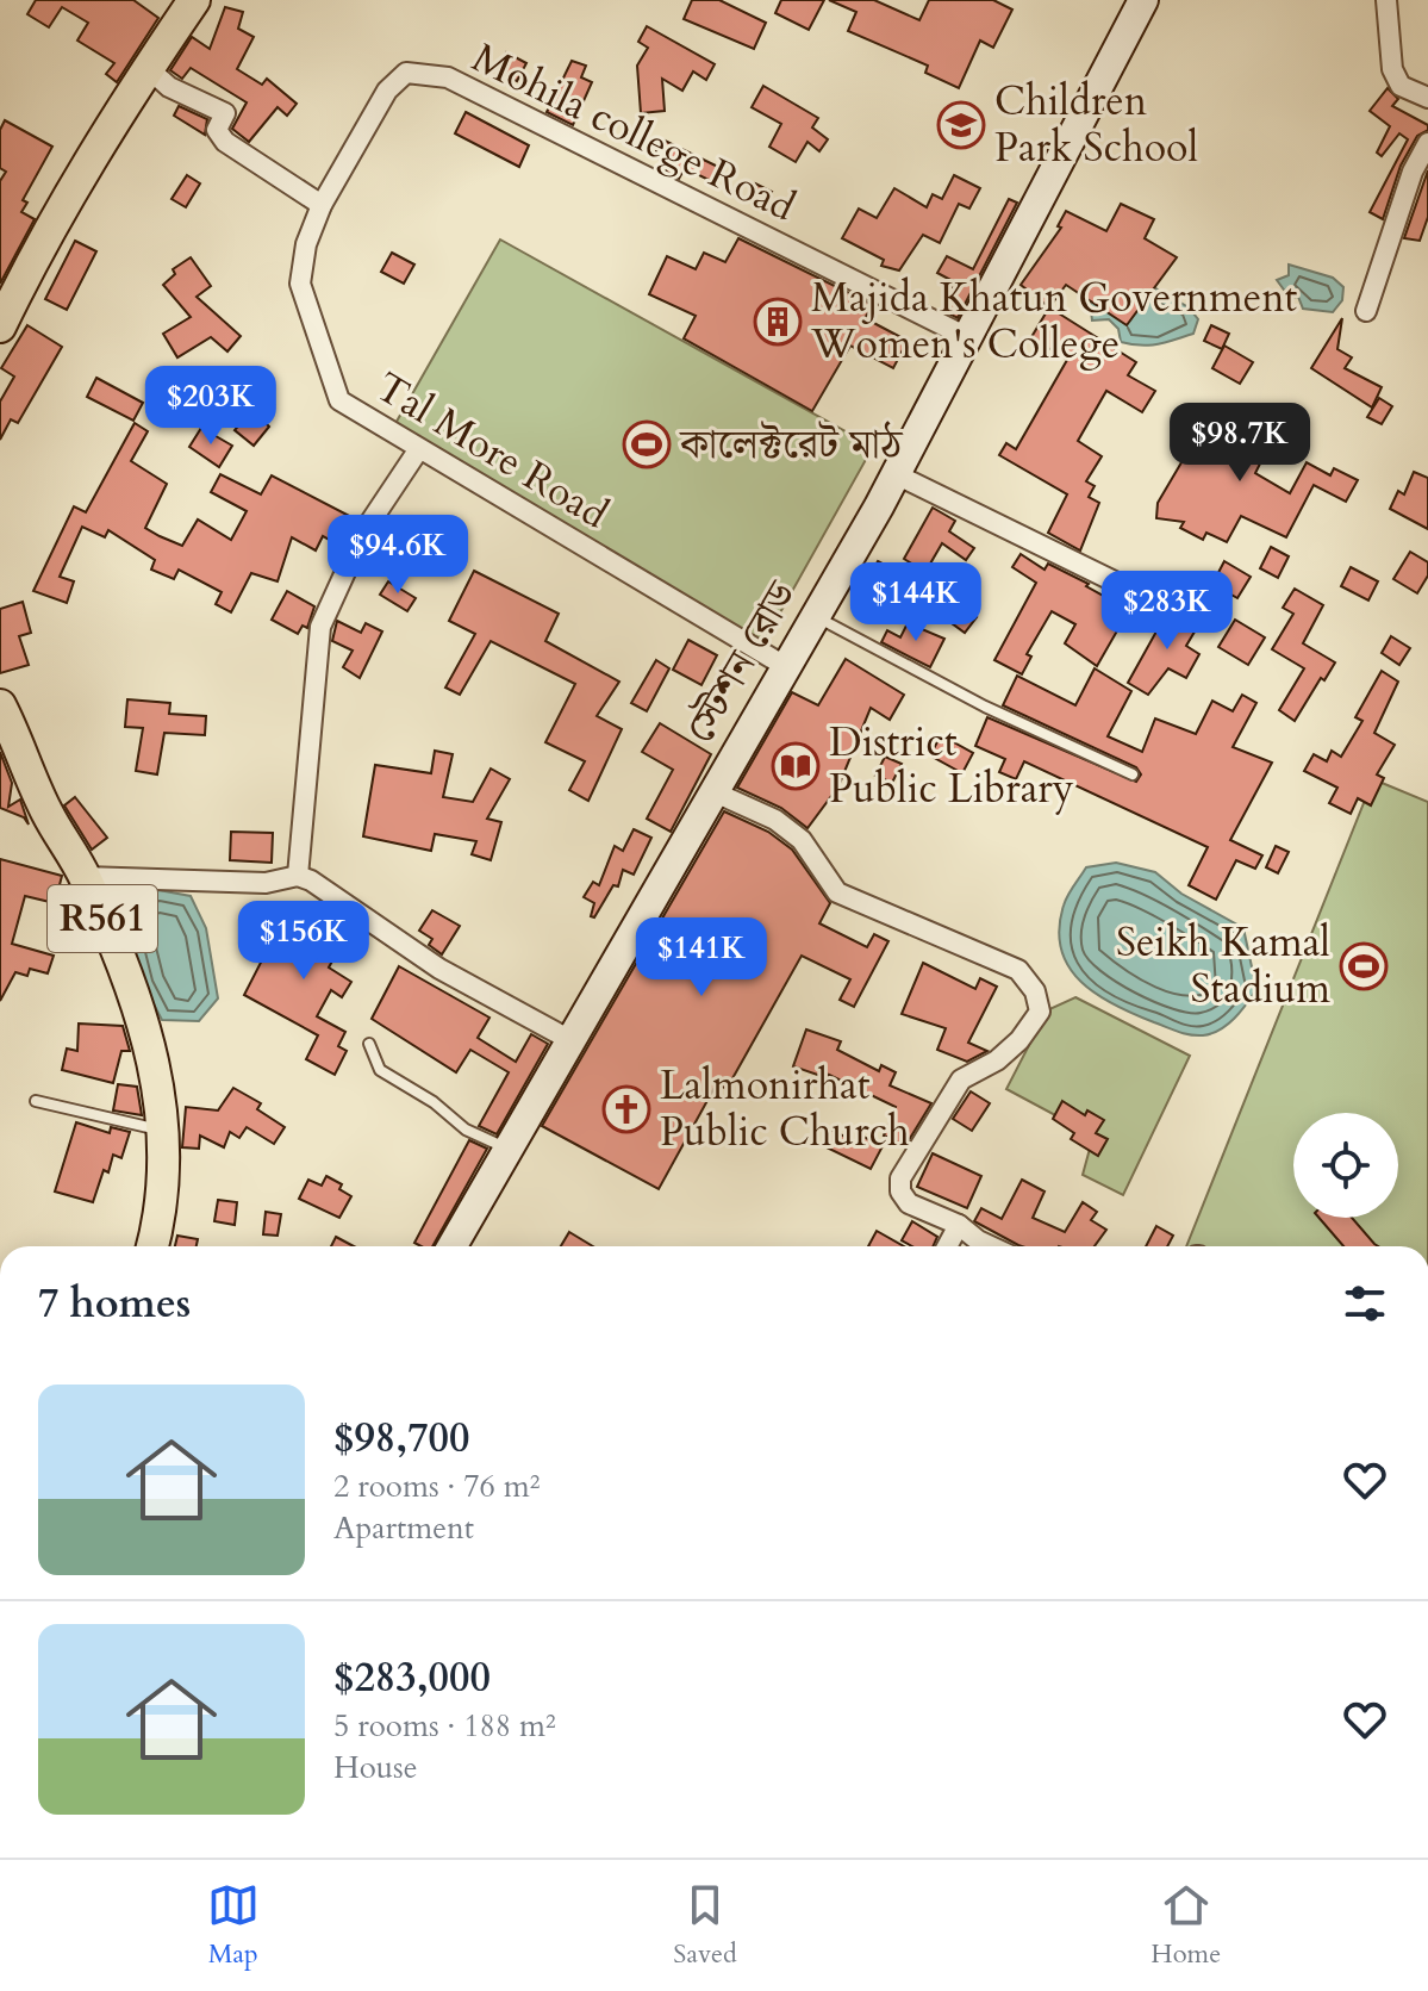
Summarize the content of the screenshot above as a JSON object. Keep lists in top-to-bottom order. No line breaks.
{"streets":{"main road":["স্টেশন রোড","R561"],"street":["Mohila college Road","Tal More Road"]},"crossings":[["Mohila college Road","Tal More Road"],["Mohila college Road","স্টেশন রোড"],["Tal More Road","স্টেশন রোড"]],"places":{"school or university":["Children Park School"],"building":["Majida Khatun Government Women's College"],"sports":["কালেক্টরেট মাঠ","Seikh Kamal Stadium"],"library":["District Public Library"],"church":["Lalmonirhat Public Church"]},"page":{"price":["$203K","$98.7K","$94.6K","$144K","$283K","$156K","$141K"],"heading":"7 homes","list":[{"name":"$98,700","note":"2 rooms · 76 m² · Apartment"},{"name":"$283,000","note":"5 rooms · 188 m² · House"}],"tabs":["Map","Saved","Home"]}}
